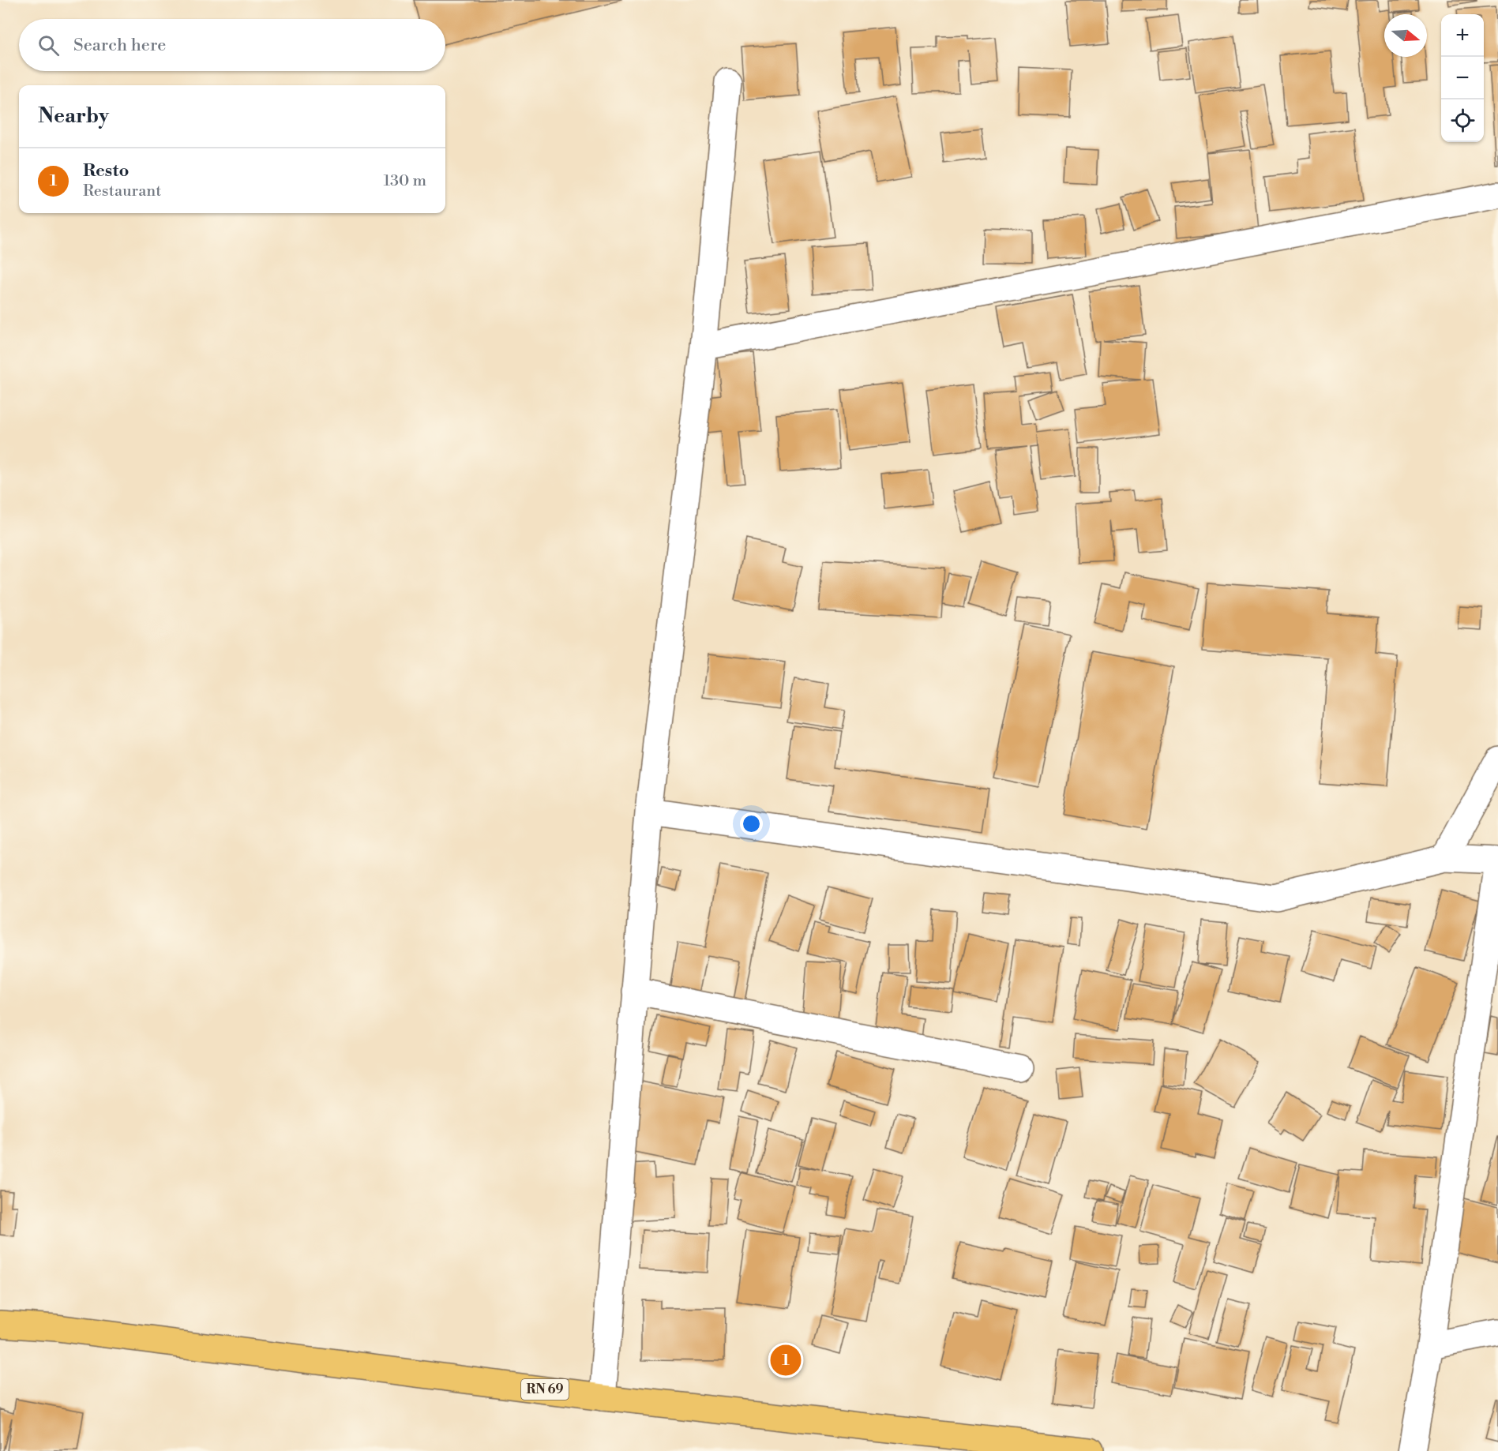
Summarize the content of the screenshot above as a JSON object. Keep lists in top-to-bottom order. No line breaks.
{"streets":{"main road":["RN 69"]},"north":"right","page":{"map_buttons":["+","−"],"search":"Search here","heading":"Nearby","list":[{"mark":"1","name":"Resto","note":"Restaurant","value":"130 m"}],"pins":"1"}}
